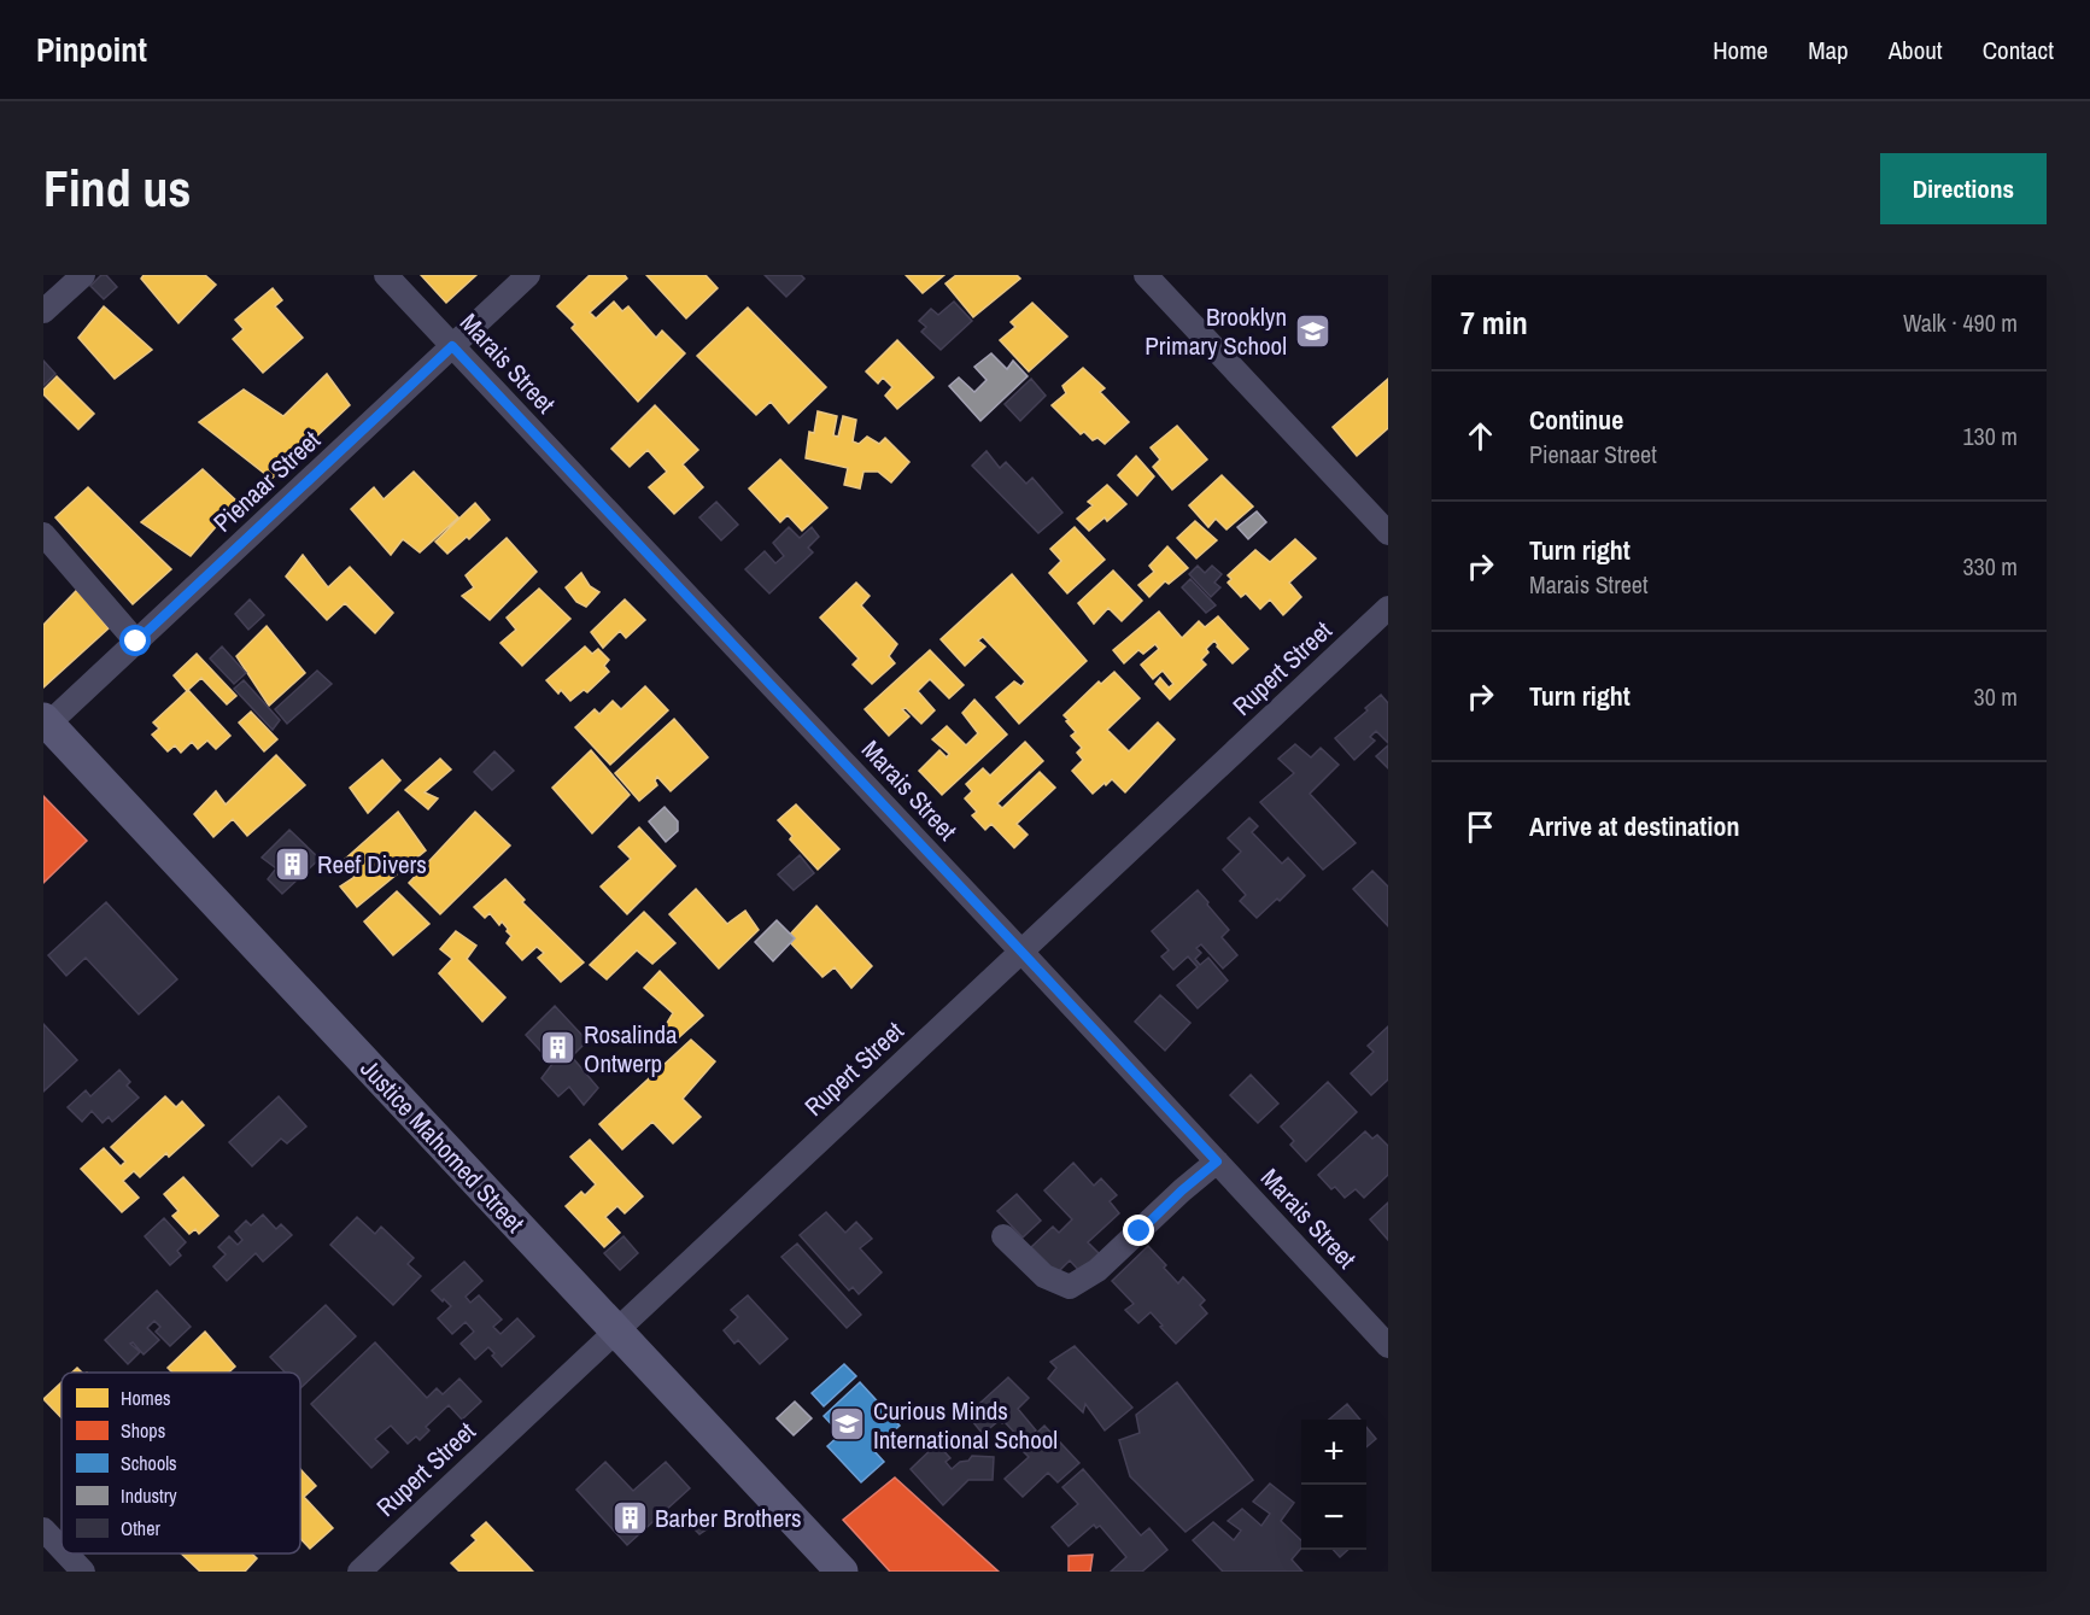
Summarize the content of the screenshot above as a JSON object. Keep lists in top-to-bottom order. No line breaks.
{"streets":{"main road":["Justice Mahomed Street"],"street":["Marais Street","Pienaar Street","Rupert Street"]},"crossings":[["Marais Street","Pienaar Street"],["Marais Street","Rupert Street"],["Pienaar Street","Justice Mahomed Street"],["Rupert Street","Justice Mahomed Street"]],"places":{"school or university":["Brooklyn Primary School","Curious Minds International School"],"building":["Reef Divers","Rosalinda Ontwerp","Barber Brothers"]},"legend":["Homes","Shops","Schools","Industry","Other"],"page":{"header":"Pinpoint","nav":["Home","Map","About","Contact"],"buttons":"Directions","title":"Find us","heading":["7 min","Walk · 490 m"],"list":[["Continue","Pienaar Street","130 m"],["Turn right","Marais Street","330 m"],["Turn right","30 m"],"Arrive at destination"],"map_buttons":["+","−"]}}
